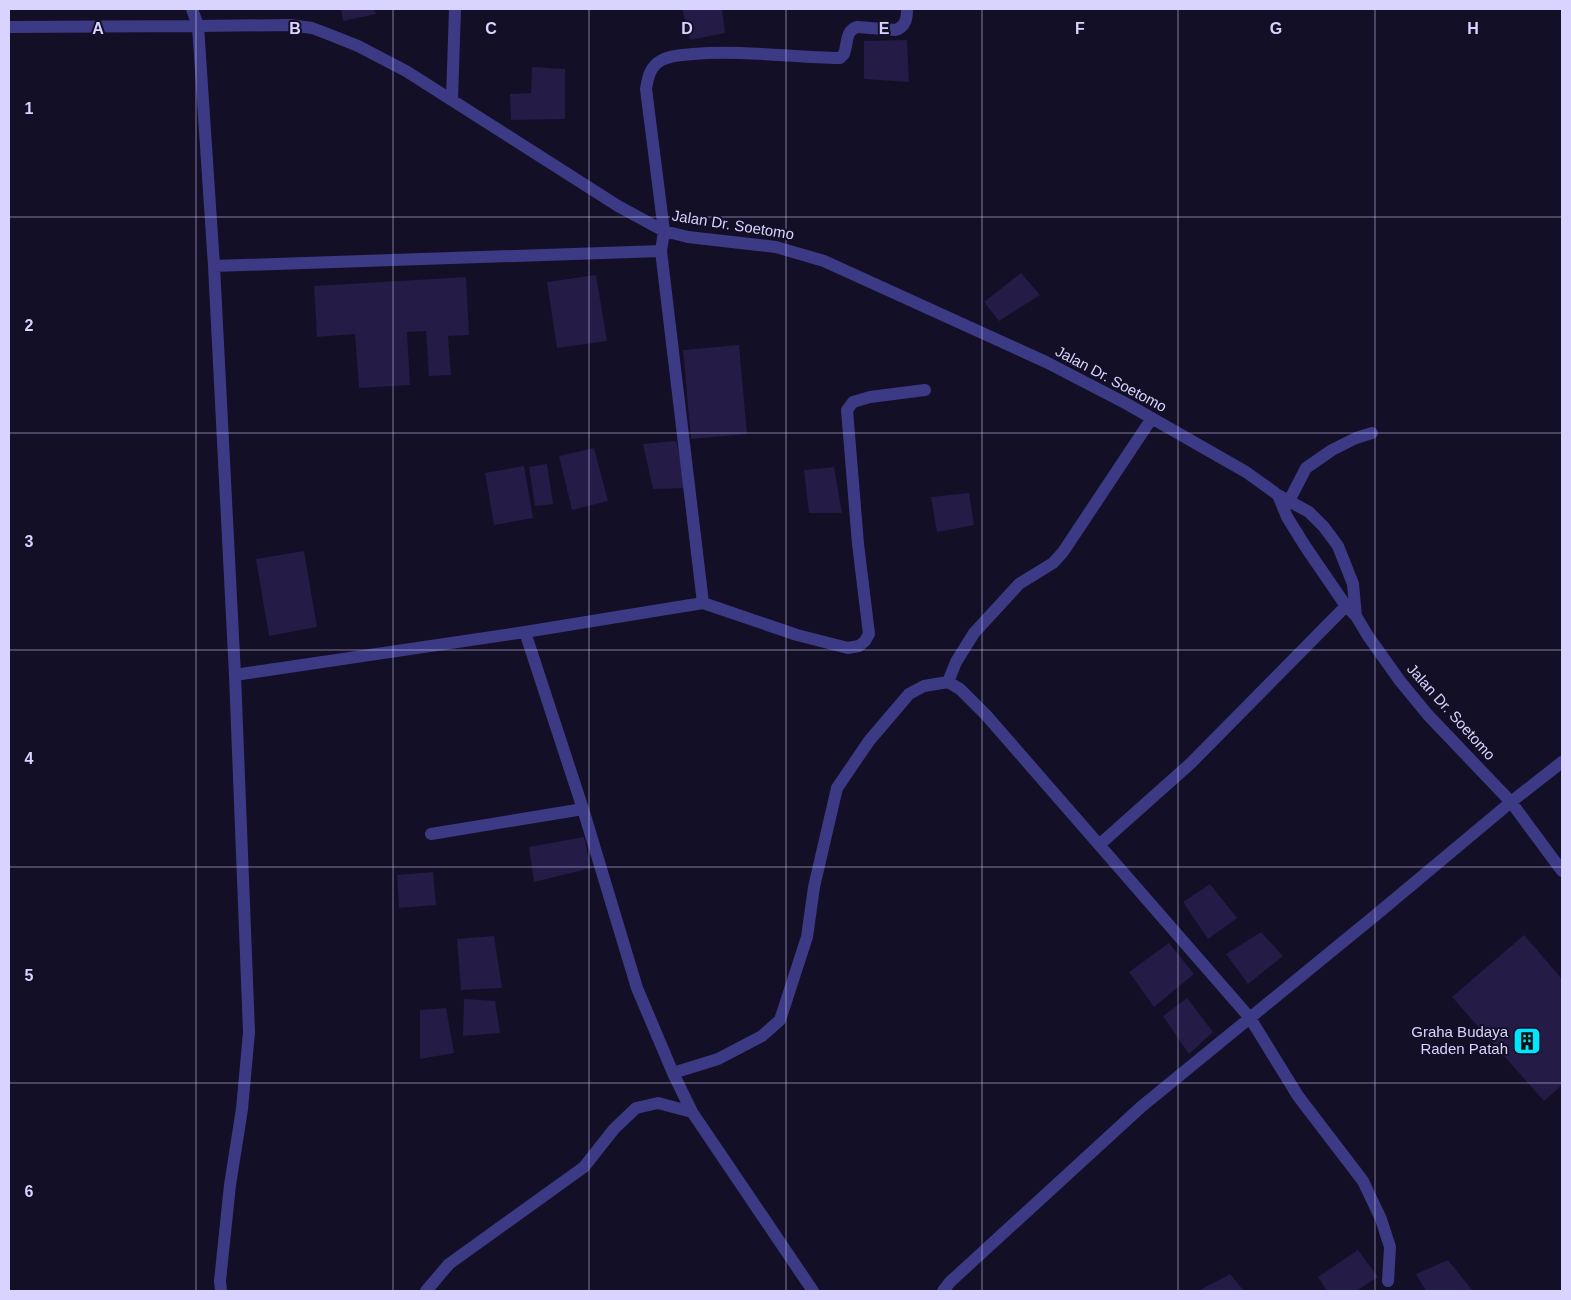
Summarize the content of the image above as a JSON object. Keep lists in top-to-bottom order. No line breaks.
{"streets":{"street":["Jalan Dr. Soetomo"]},"places":{"building":["Graha Budaya Raden Patah"]},"grid":{"columns":["A","B","C","D","E","F","G","H"],"rows":["1","2","3","4","5","6"]}}
